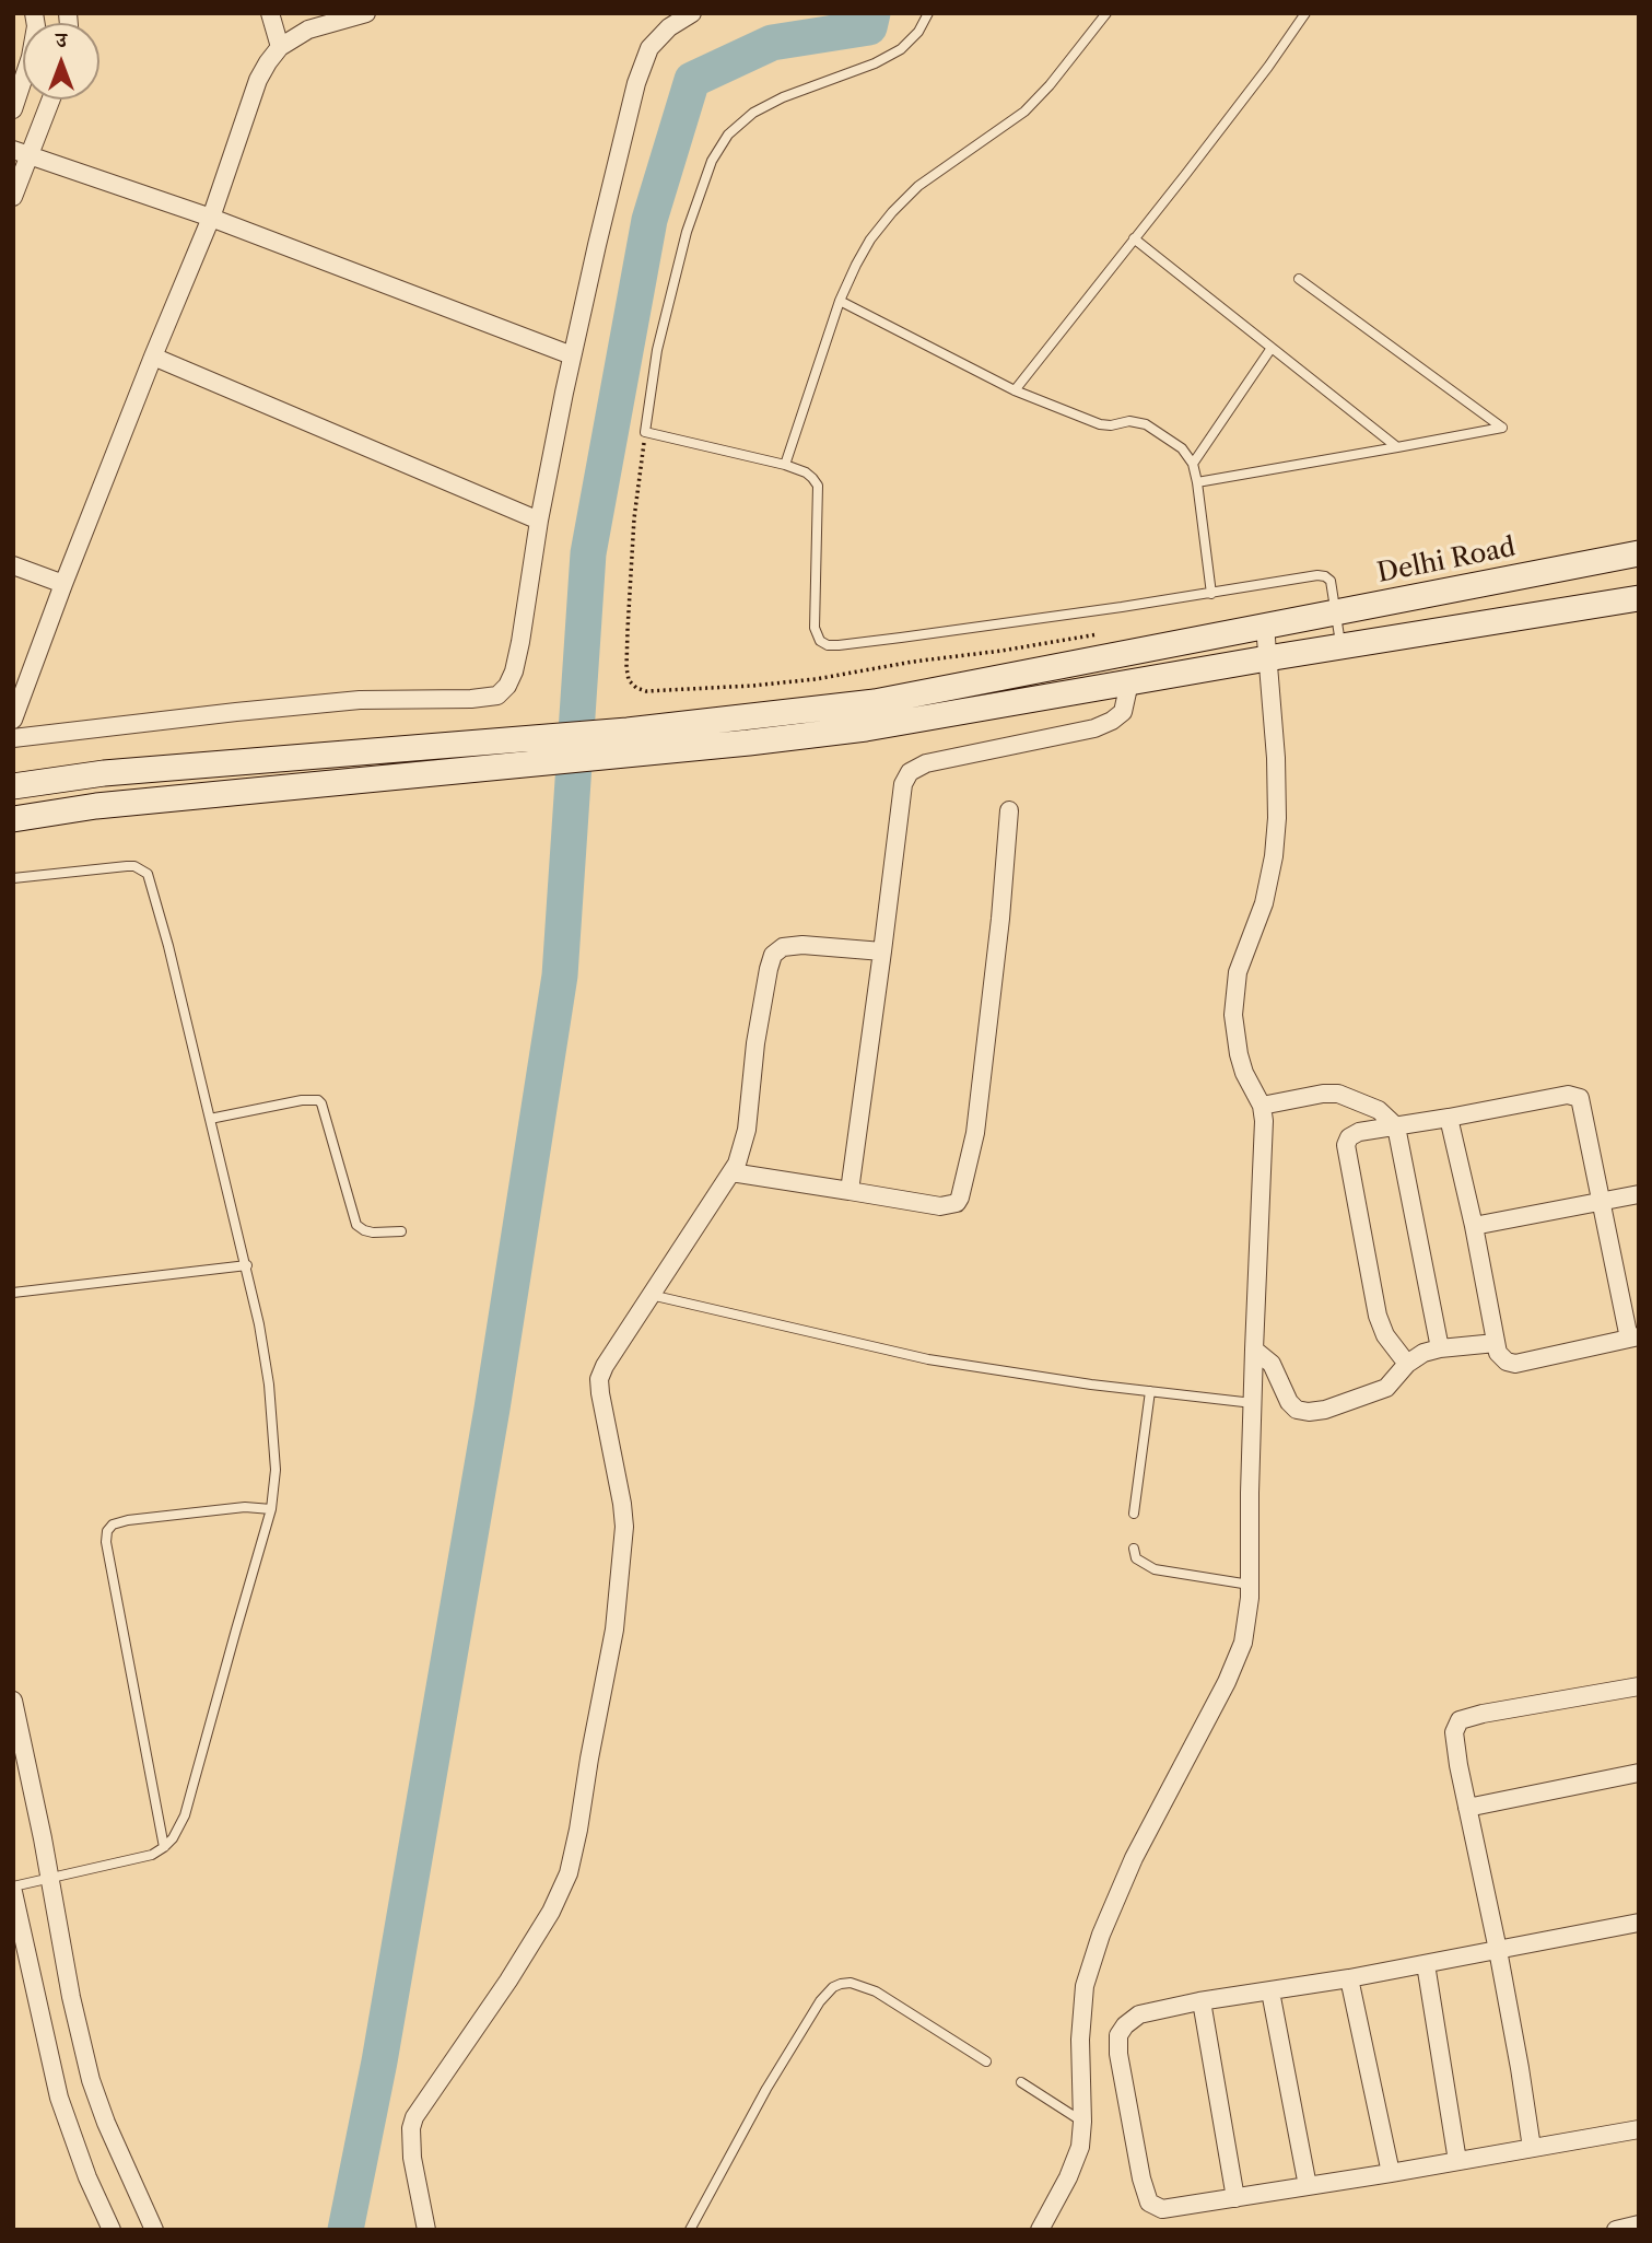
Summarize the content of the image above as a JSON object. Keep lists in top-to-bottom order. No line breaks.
{"streets":{"main road":["Delhi Road"]},"north":"top"}
